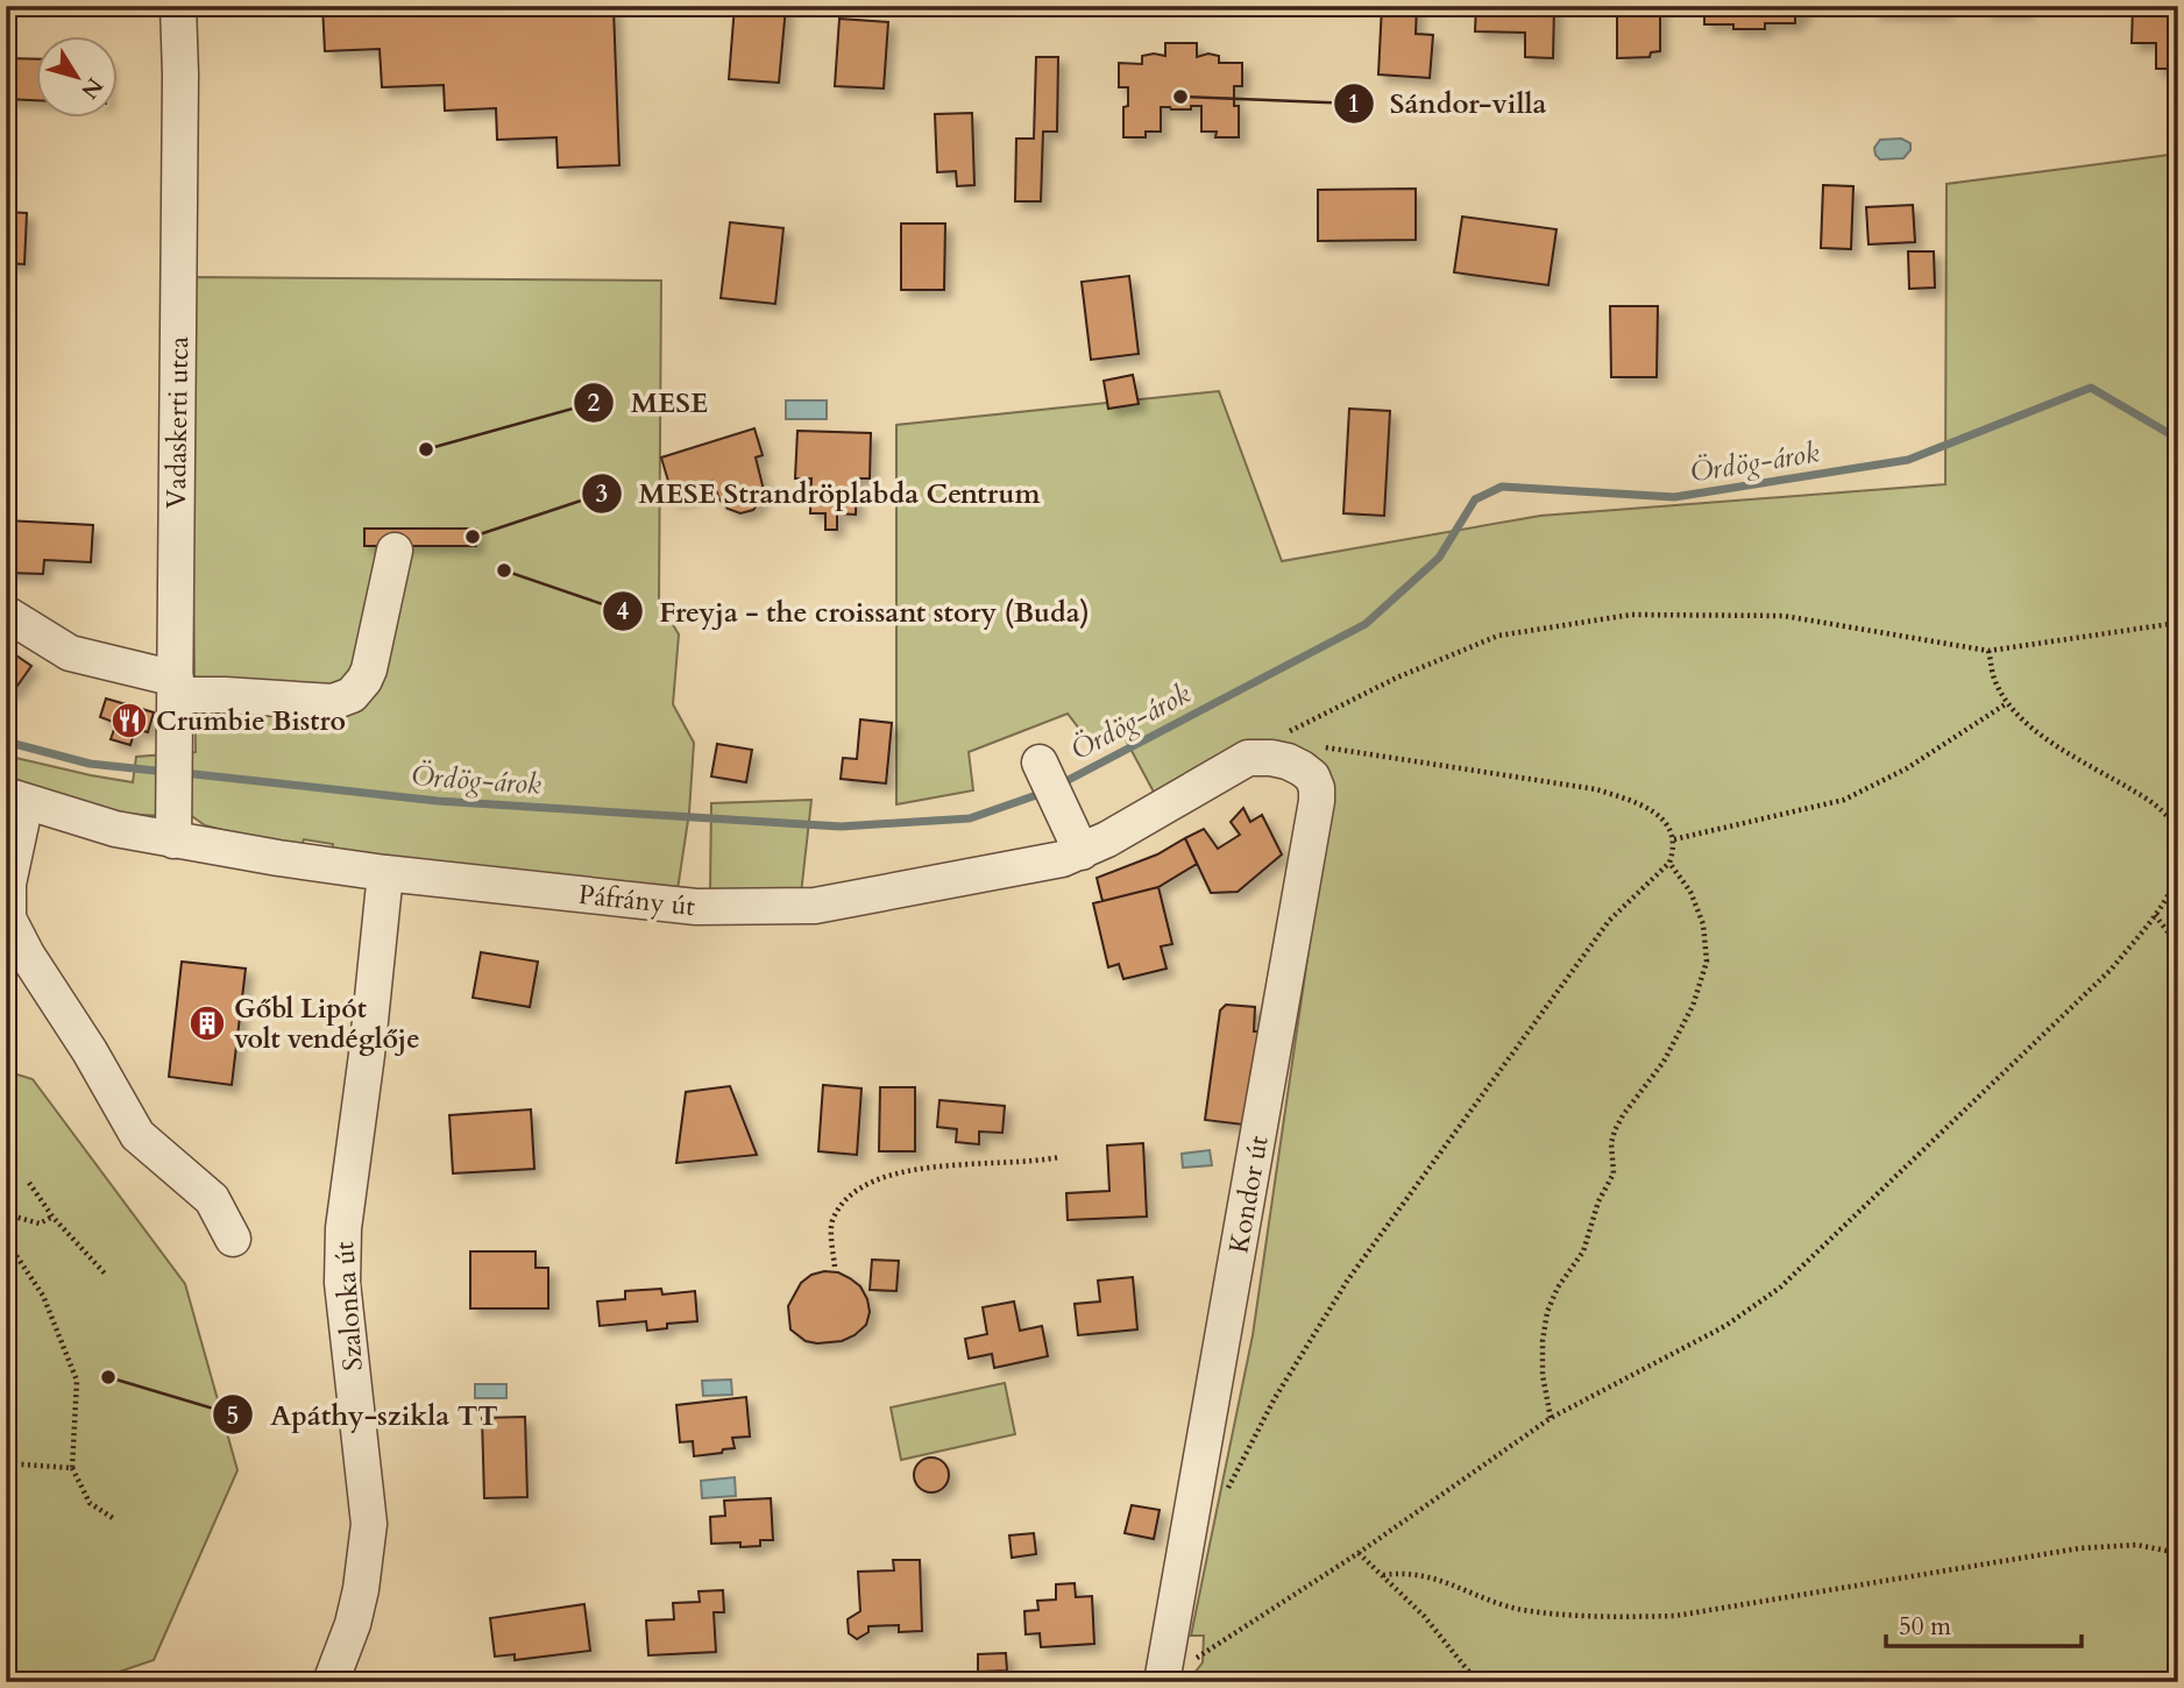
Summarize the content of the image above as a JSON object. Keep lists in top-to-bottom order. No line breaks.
{"streets":{"street":["Vadaskerti utca","Páfrány út","Kondor út","Szalonka út"]},"crossings":[["Vadaskerti utca","Páfrány út"],["Páfrány út","Kondor út"],["Páfrány út","Szalonka út"]],"water":["Ördög-árok"],"places":{"other":["Sándor-villa","MESE","MESE Strandröplabda Centrum","Freyja - the croissant story (Buda)","Apáthy-szikla TT"],"restaurant":["Crumbie Bistro"],"building":["Gőbl Lipót volt vendéglője"]},"scale_bar":"50 m","north":"bottom right"}
